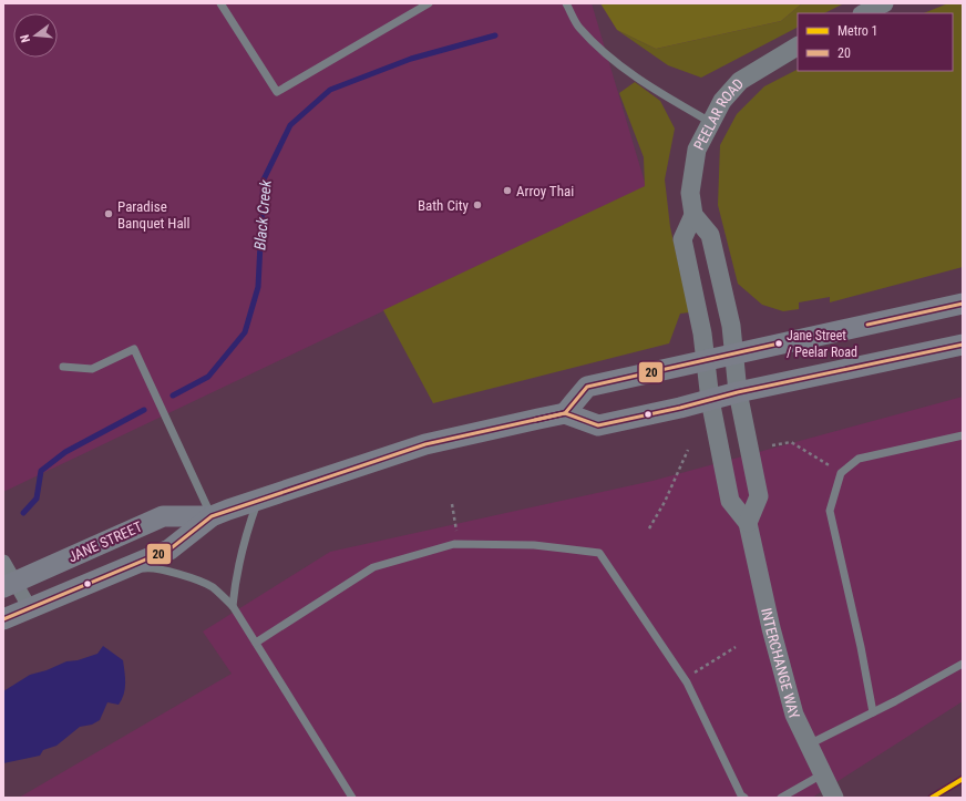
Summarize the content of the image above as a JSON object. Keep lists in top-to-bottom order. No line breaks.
{"streets":{"main road":["JANE STREET"],"street":["PEELAR ROAD","INTERCHANGE WAY"]},"water":["Black Creek"],"places":["Arroy Thai","Bath City","Paradise Banquet Hall","Jane Street / Peelar Road"],"lines":["transit line 20","metro line 1"],"legend":["Metro 1","20"],"north":"left"}
